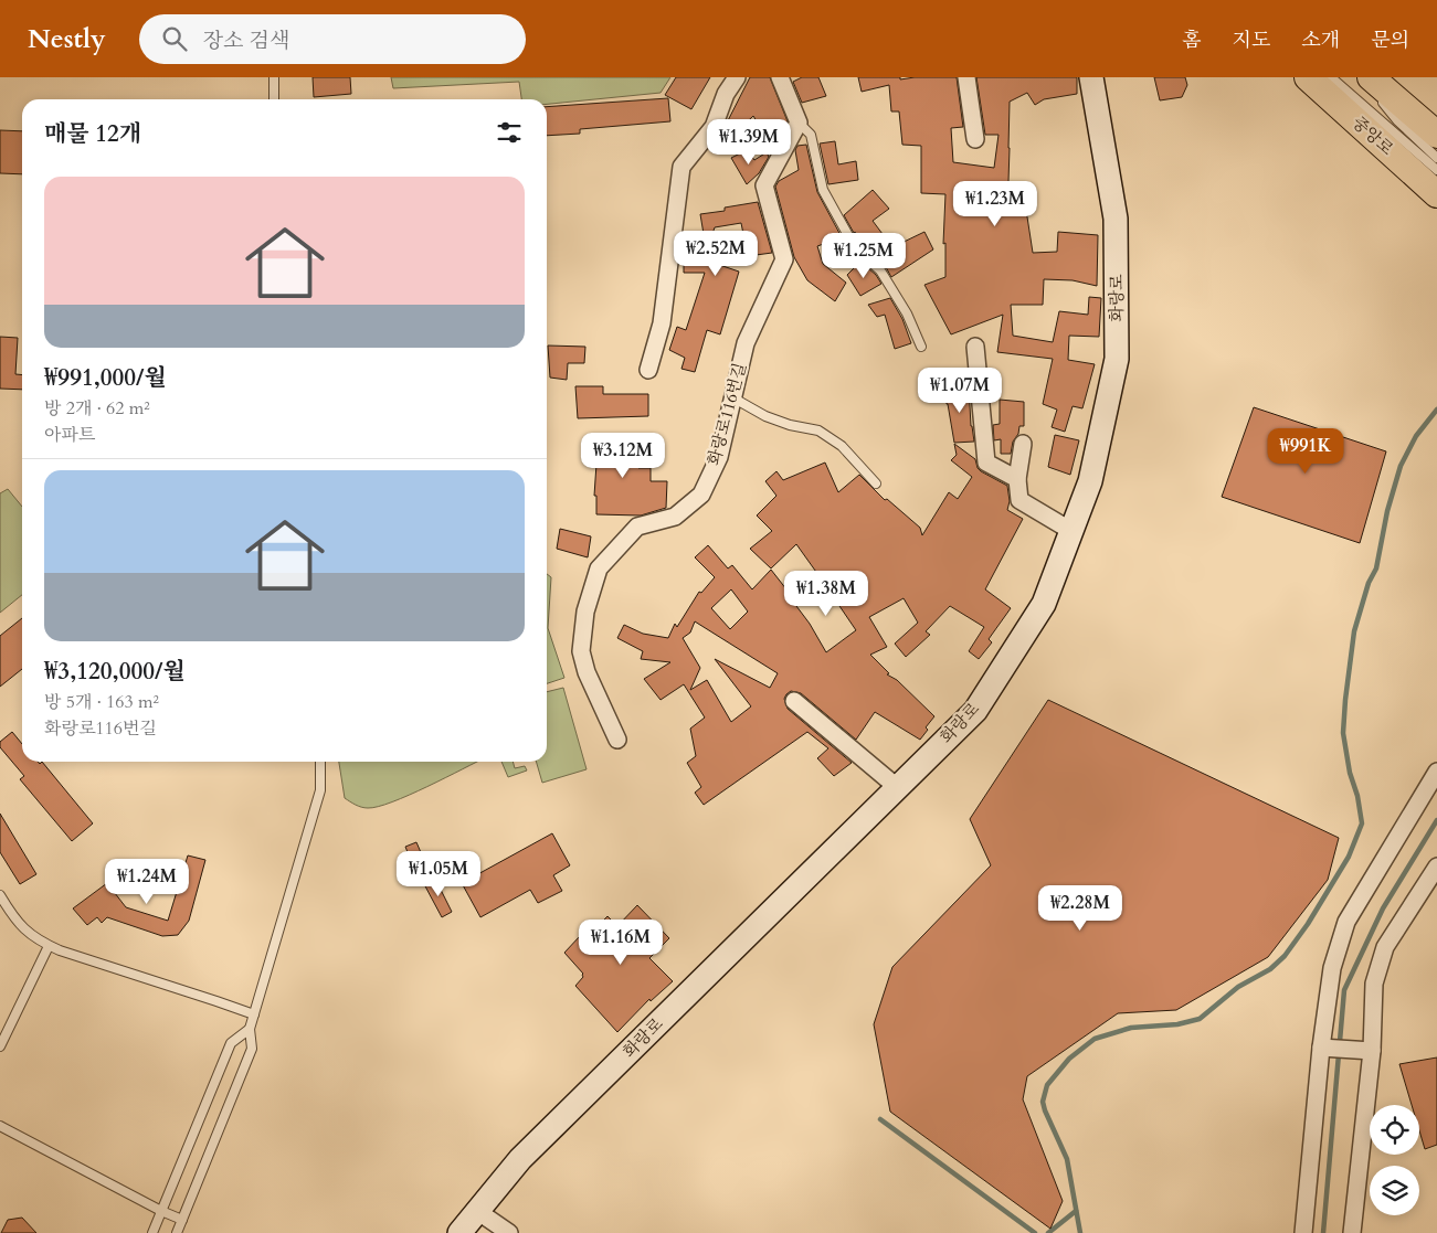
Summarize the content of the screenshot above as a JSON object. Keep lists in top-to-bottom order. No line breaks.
{"streets":{"main road":["중앙로","화랑로"],"street":["화랑로116번길"]},"page":{"header":"Nestly","search":"장소 검색","nav":["홈","지도","소개","문의"],"heading":"매물 12개","price":["₩1.39M","₩1.23M","₩2.52M","₩1.25M","₩1.07M","₩991K","₩3.12M","₩1.38M","₩1.05M","₩1.24M","₩2.28M","₩1.16M"],"list":[{"name":"₩991,000/월","note":"방 2개 · 62 m² · 아파트"},{"name":"₩3,120,000/월","note":"방 5개 · 163 m² · 화랑로116번길"}]}}
